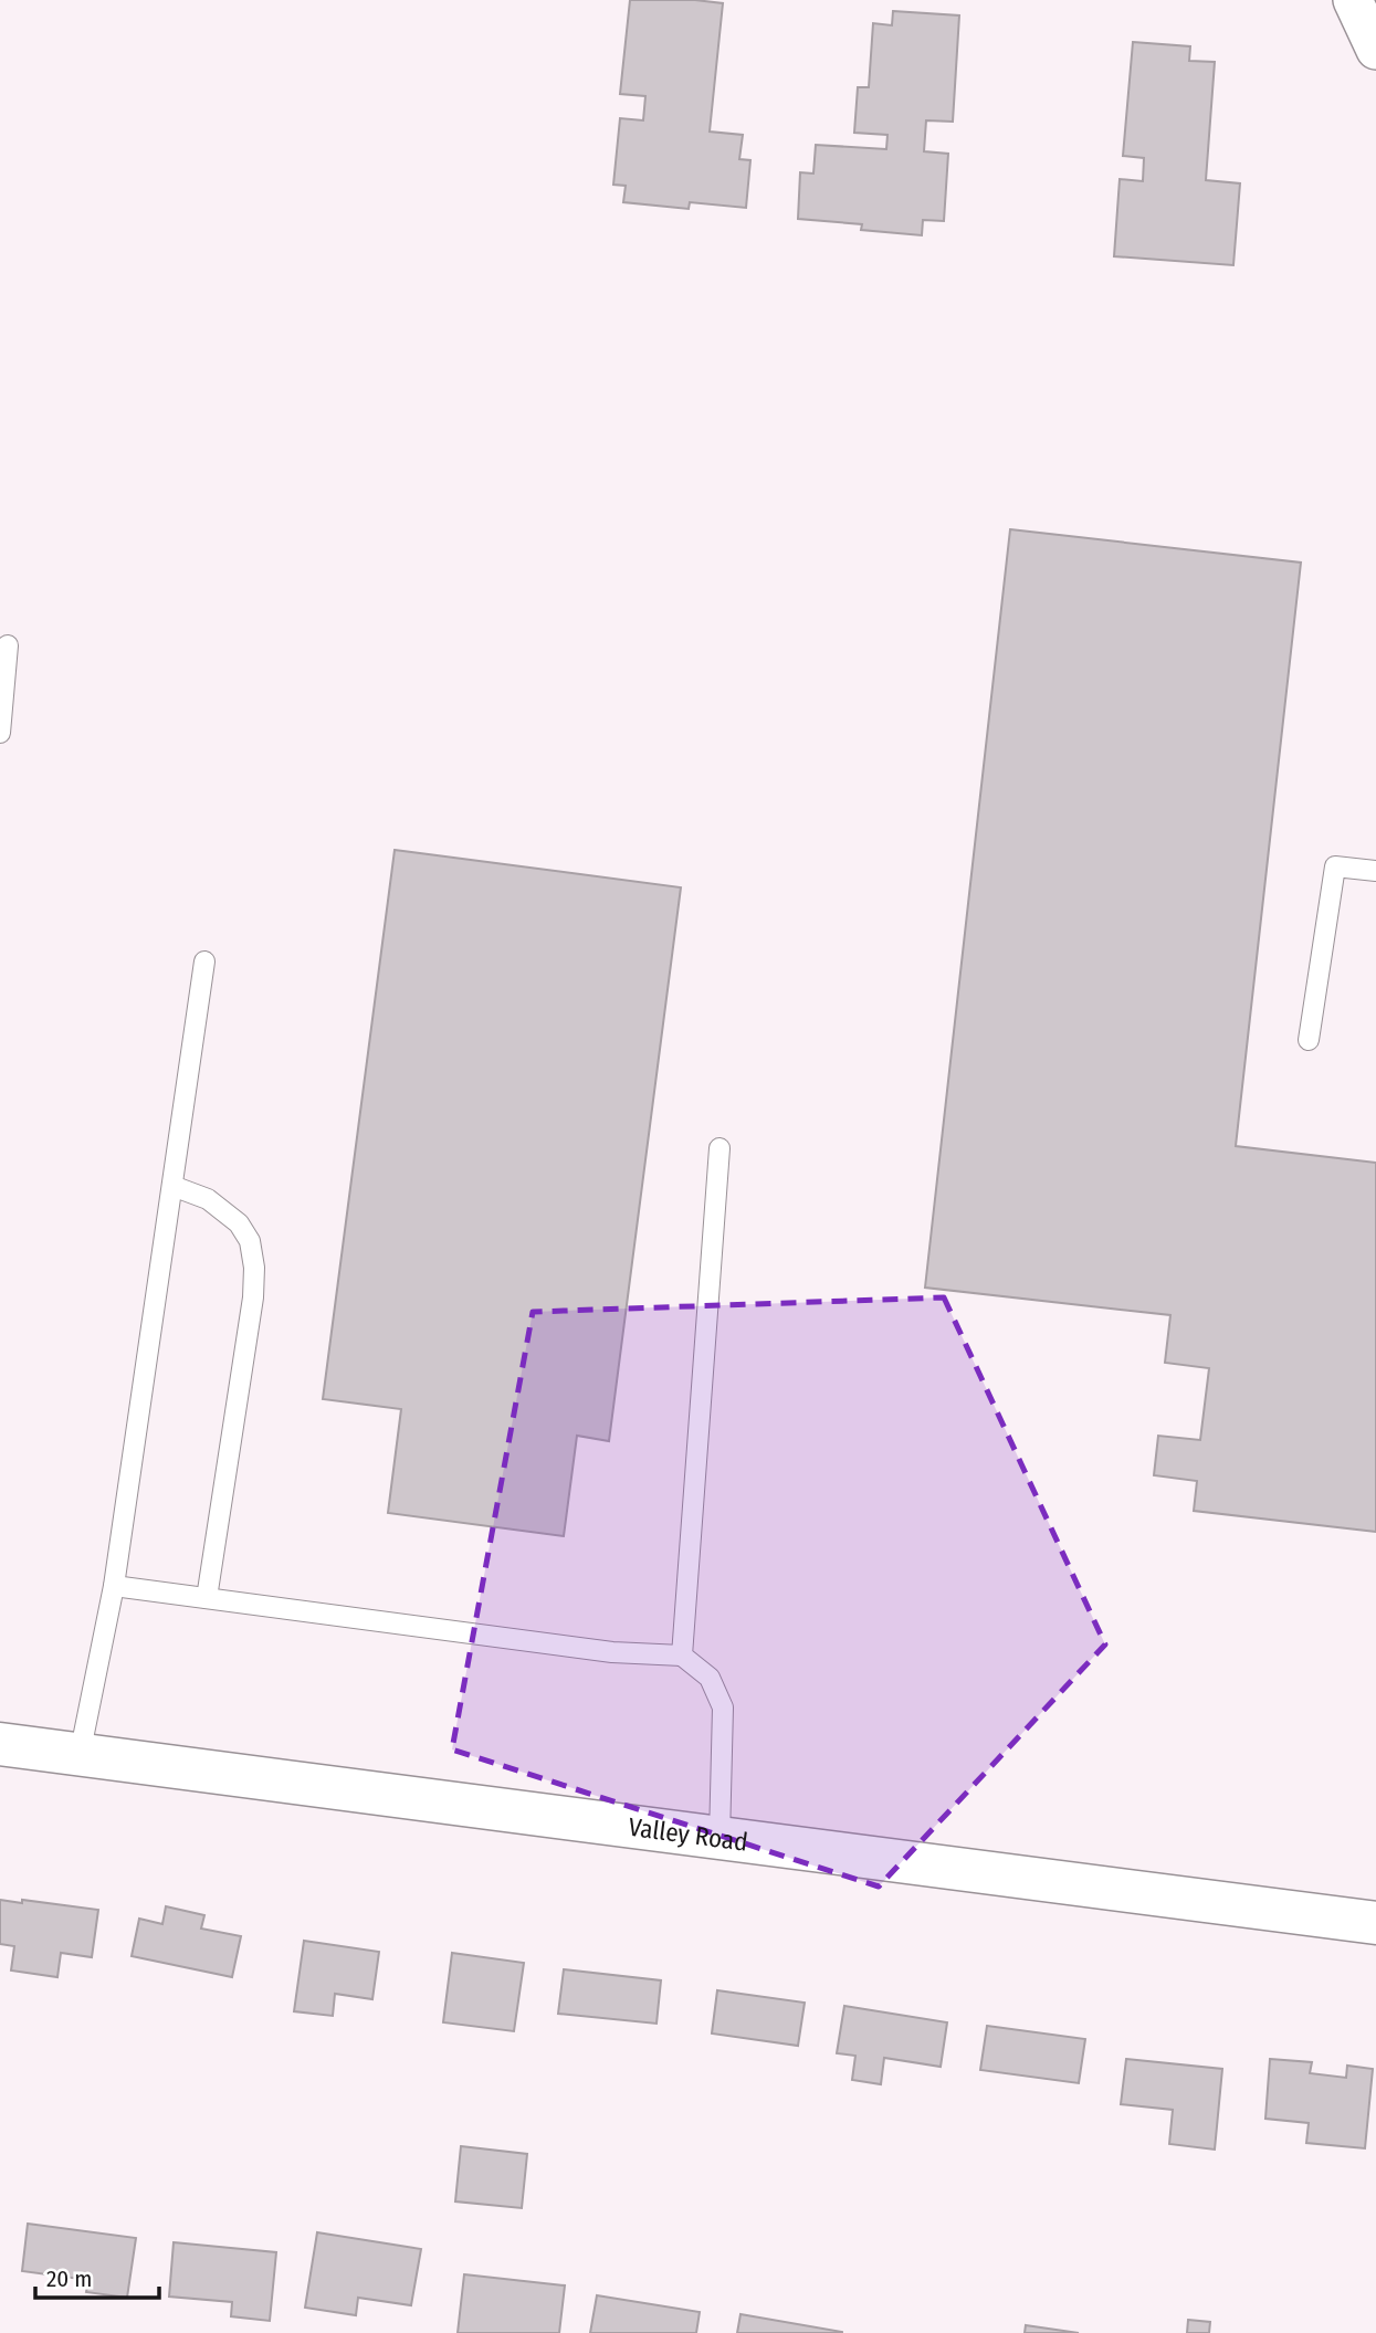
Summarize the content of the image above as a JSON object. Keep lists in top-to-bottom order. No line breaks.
{"streets":{"street":["Valley Road"]},"scale_bar":"20 m"}
